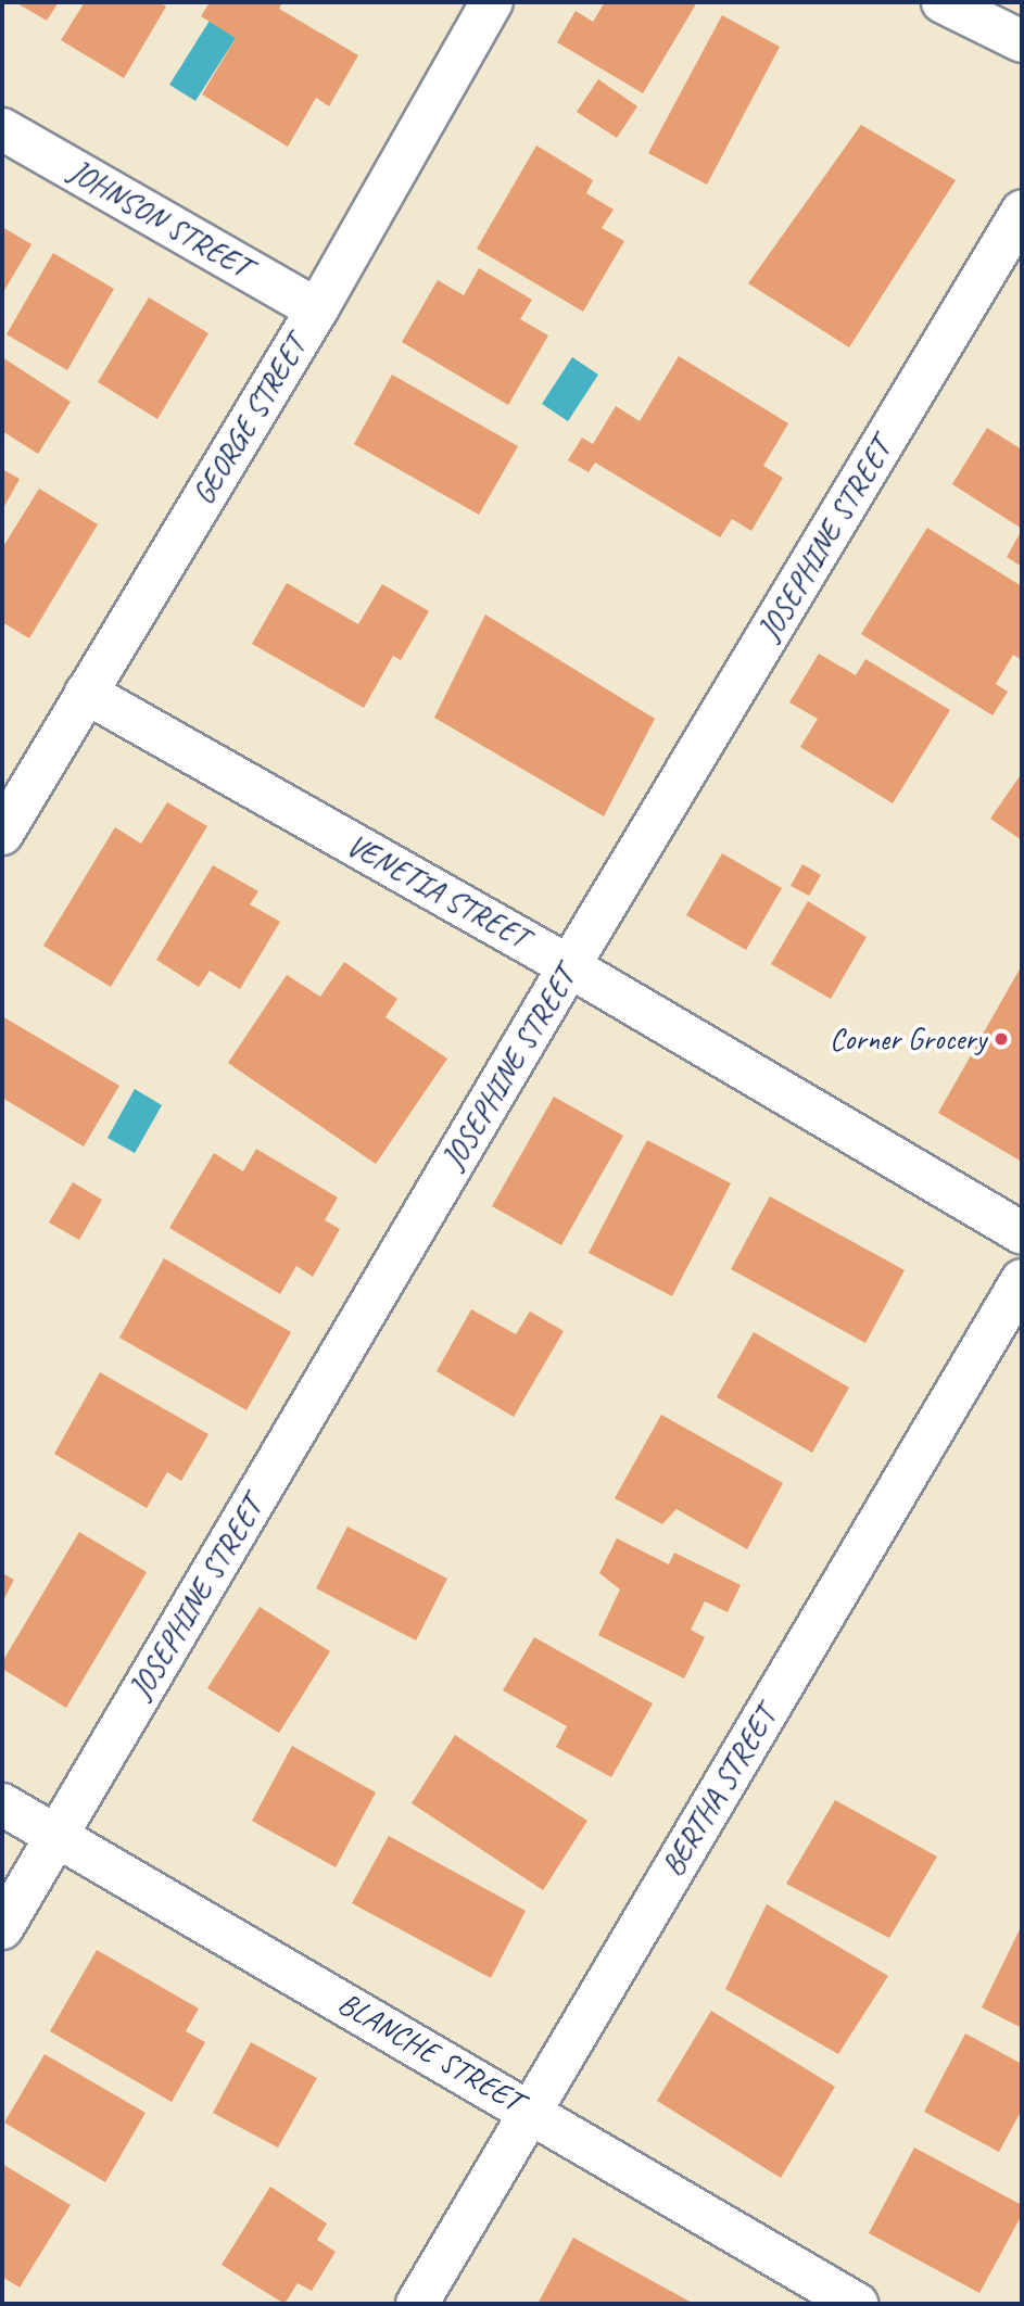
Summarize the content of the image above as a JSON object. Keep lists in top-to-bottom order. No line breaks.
{"streets":{"street":["JOHNSON STREET","GEORGE STREET","JOSEPHINE STREET","VENETIA STREET","BERTHA STREET","BLANCHE STREET"]},"crossings":[["JOHNSON STREET","GEORGE STREET"],["GEORGE STREET","VENETIA STREET"],["JOSEPHINE STREET","VENETIA STREET"],["JOSEPHINE STREET","BLANCHE STREET"],["BERTHA STREET","BLANCHE STREET"]],"places":["Corner Grocery"]}
